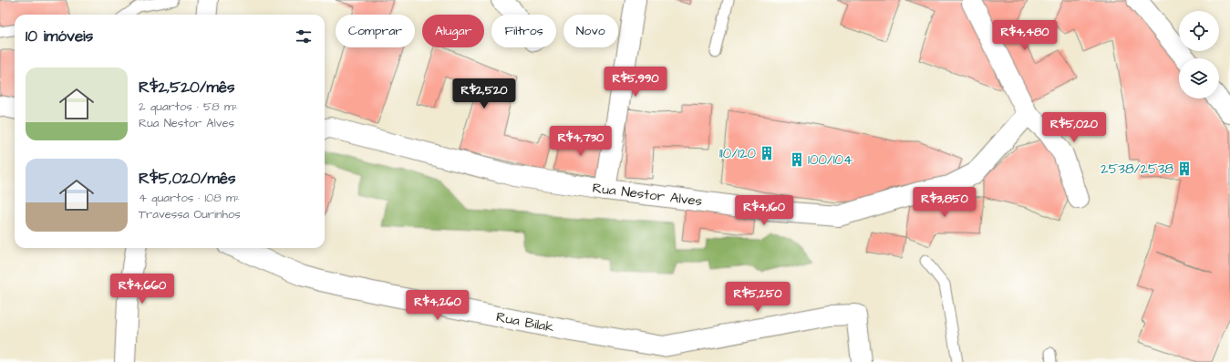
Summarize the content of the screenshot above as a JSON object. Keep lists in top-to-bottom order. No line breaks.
{"streets":{"street":["Rua Nestor Alves","Rua Bilak"]},"places":{"building":["110/120","100/104","2538/2538"]},"page":{"chip":["Comprar","Alugar","Filtros","Novo"],"heading":"10 imóveis","price":["R$4,480","R$5,990","R$2,520","R$5,020","R$4,730","R$3,850","R$4,160","R$4,660","R$5,250","R$4,260"],"list":[{"name":"R$2,520/mês","note":"2 quartos · 58 m² · Rua Nestor Alves"},{"name":"R$5,020/mês","note":"4 quartos · 108 m² · Travessa Ourinhos"}]}}
